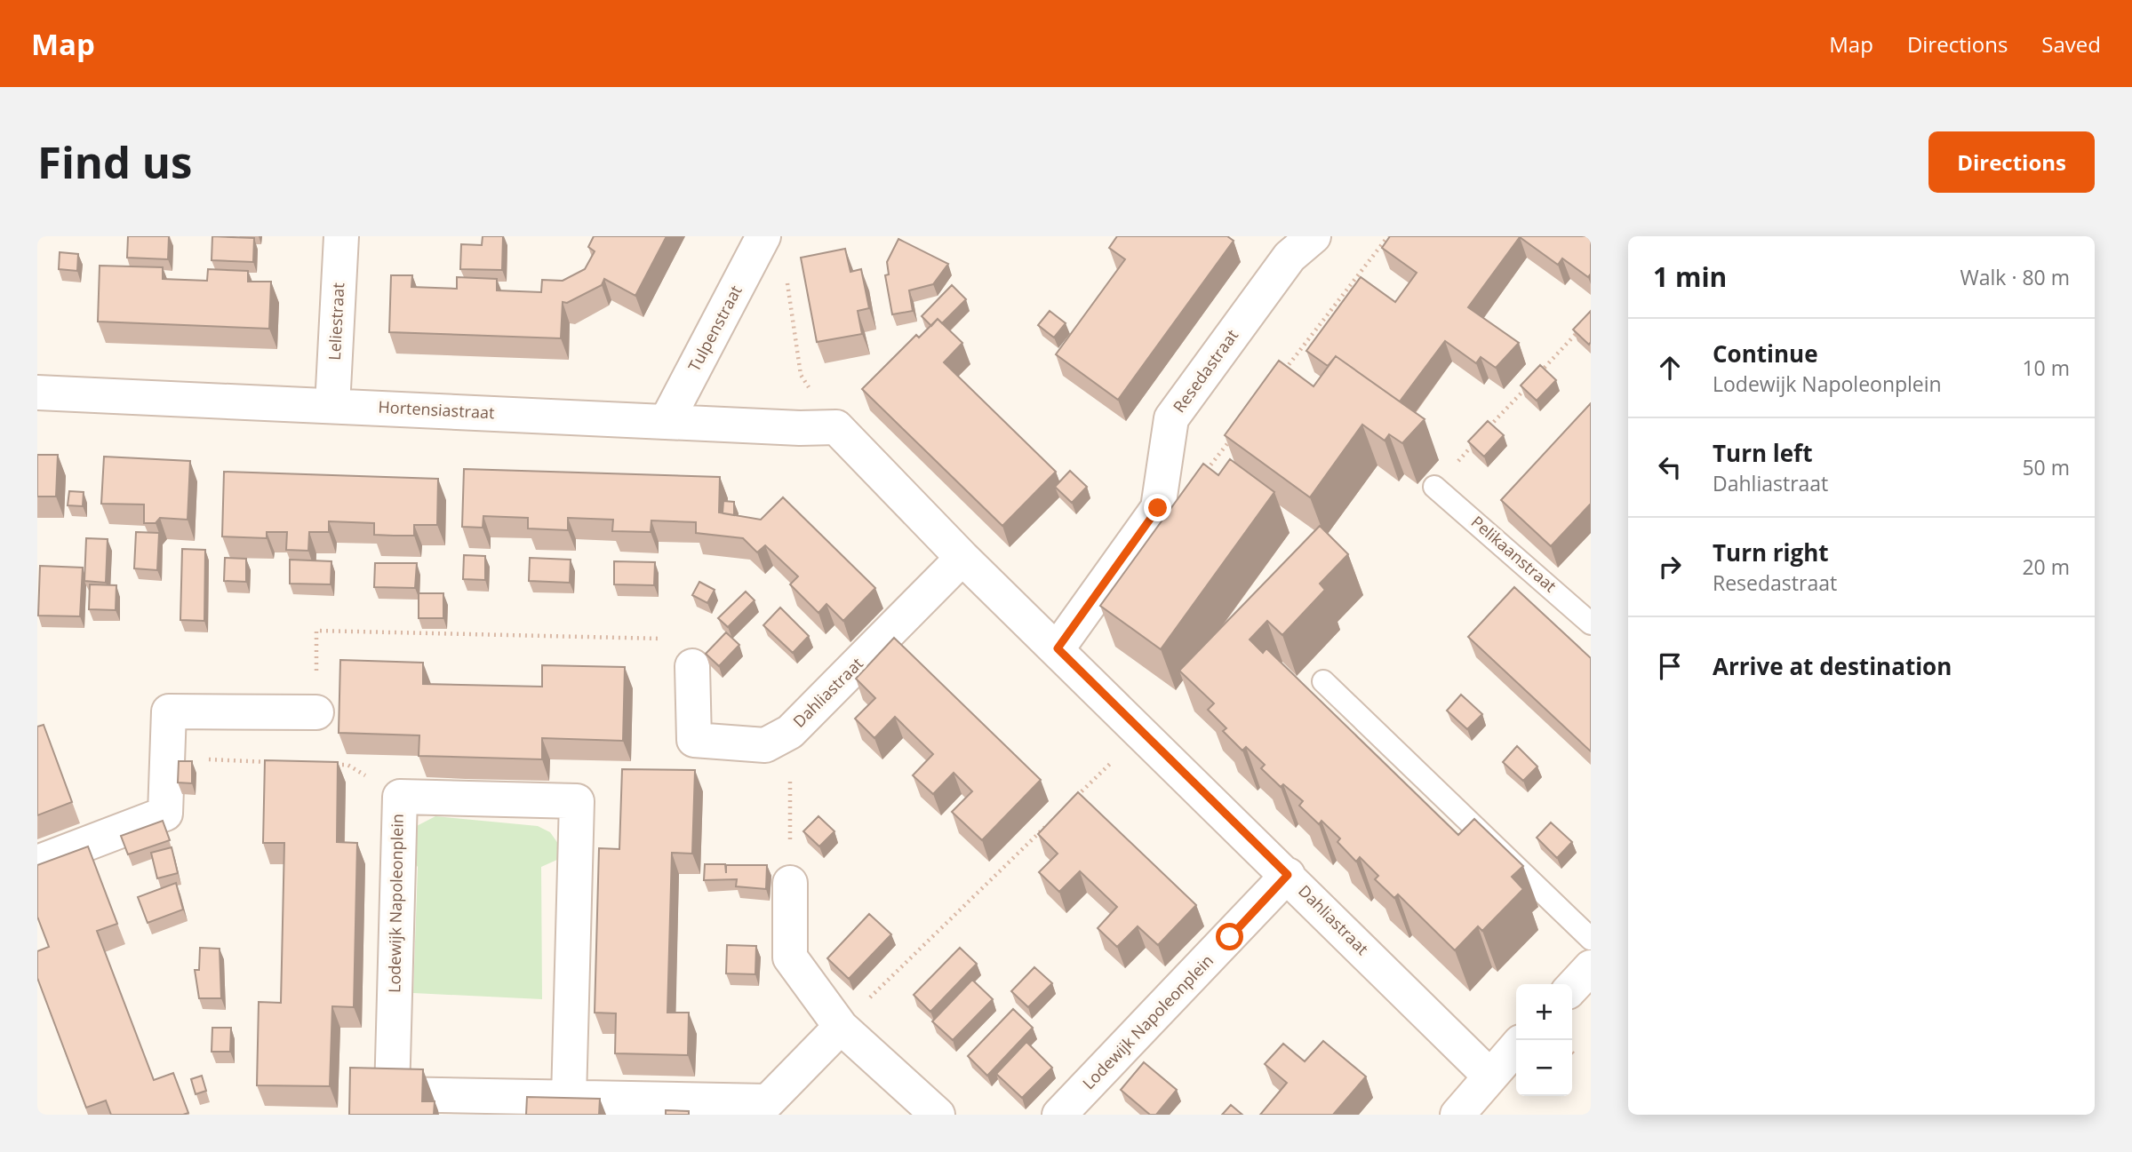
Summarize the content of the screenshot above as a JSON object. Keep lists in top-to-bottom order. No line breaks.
{"streets":{"street":["Leliestraat","Tulpenstraat","Resedastraat","Hortensiastraat","Dahliastraat","Lodewijk Napoleonplein"],"lane":["Pelikaanstraat"]},"crossings":[["Leliestraat","Hortensiastraat"],["Tulpenstraat","Hortensiastraat"],["Resedastraat","Dahliastraat"],["Hortensiastraat","Dahliastraat"],["Dahliastraat","Lodewijk Napoleonplein"]],"page":{"header":"Map","nav":["Map","Directions","Saved"],"buttons":"Directions","title":"Find us","heading":["1 min","Walk · 80 m"],"list":[["Continue","Lodewijk Napoleonplein","10 m"],["Turn left","Dahliastraat","50 m"],["Turn right","Resedastraat","20 m"],"Arrive at destination"],"map_buttons":["+","−"]}}
